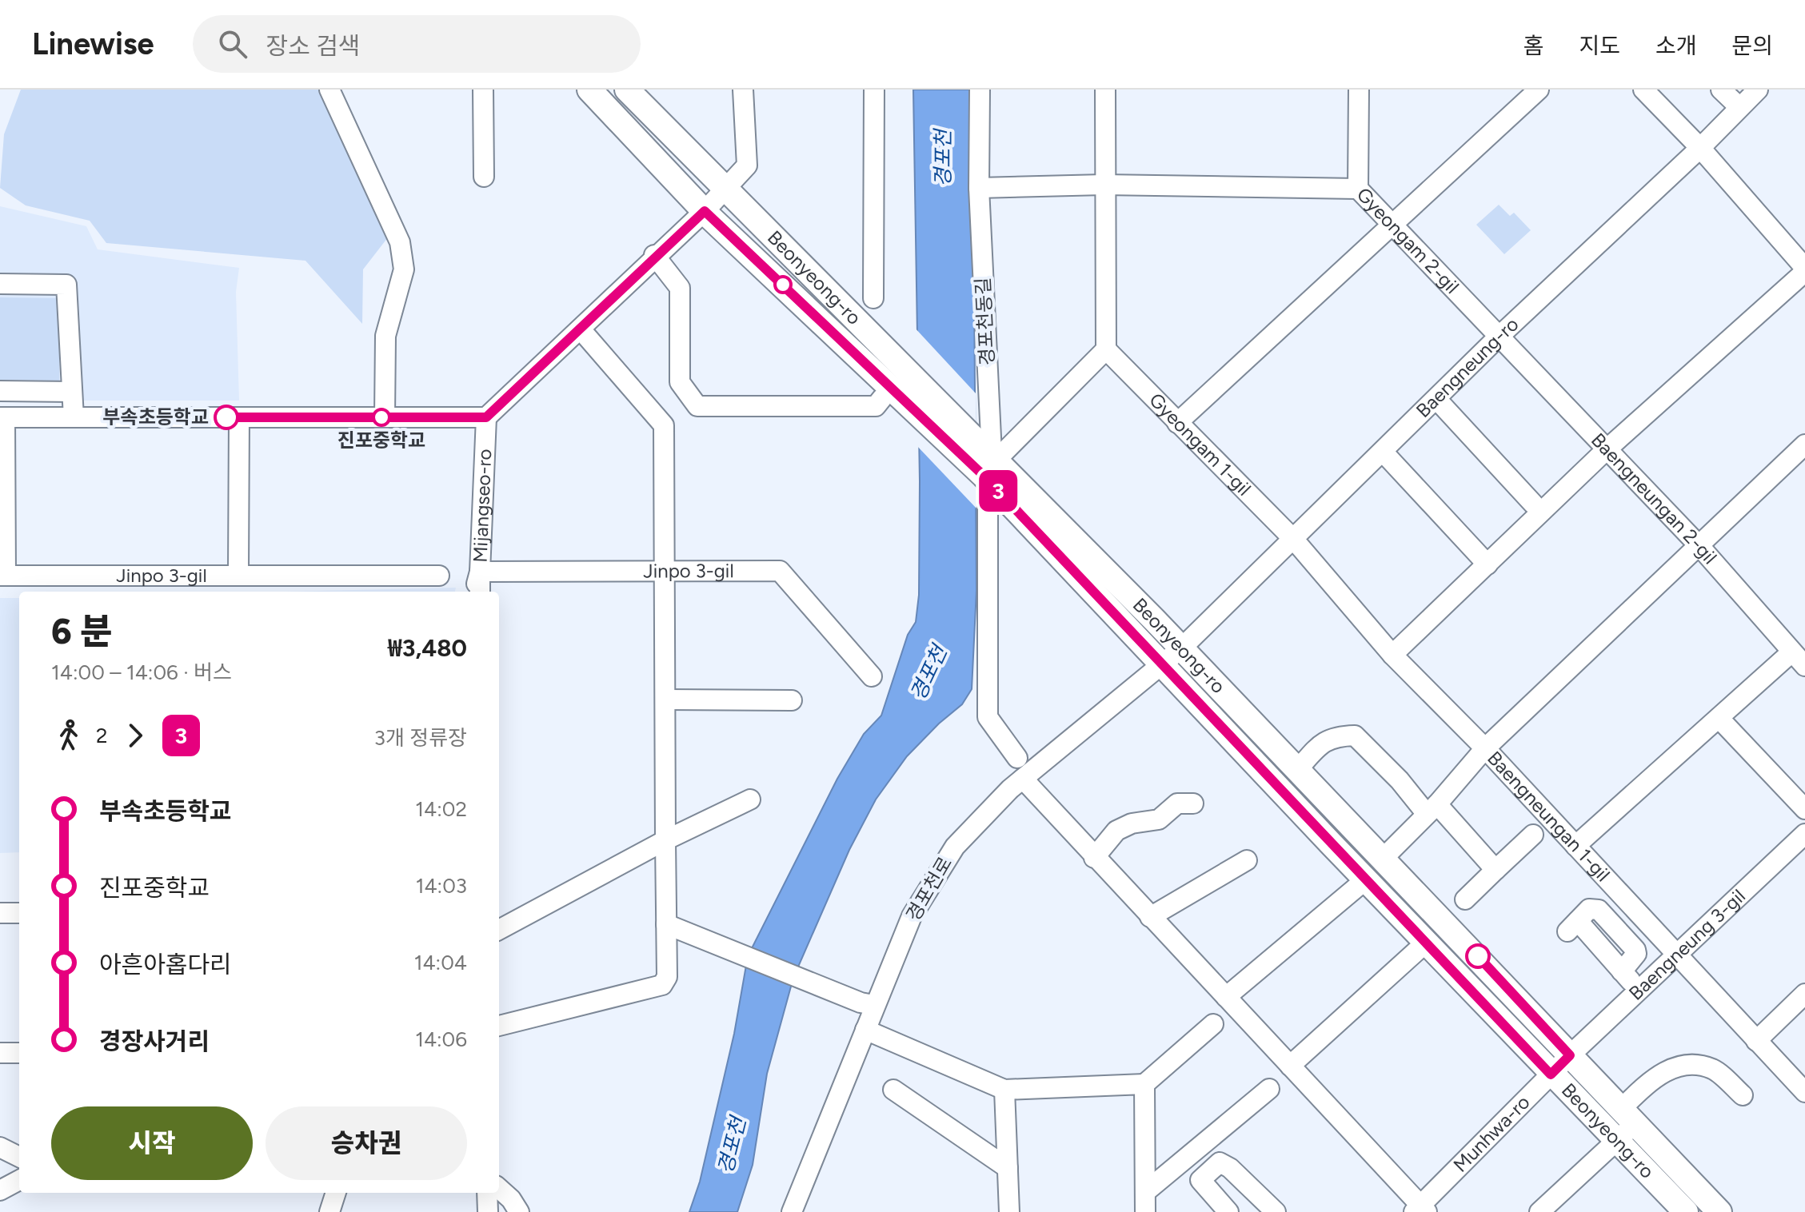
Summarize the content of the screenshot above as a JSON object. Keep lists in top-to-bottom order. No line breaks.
{"streets":{"main road":["Beonyeong-ro"],"street":["Gyeongam 2-gil","경포천동길","Baengneung-ro","Gyeongam 1-gil","Baengneungan 2-gil","Mijangseo-ro","Jinpo 3-gil","Baengneungan 1-gil","경포천로","Baengneung 3-gil","Munhwa-ro"]},"crossings":[["Gyeongam 2-gil","Baengneung-ro"],["Gyeongam 2-gil","Baengneungan 2-gil"],["Beonyeong-ro","경포천동길"],["Beonyeong-ro","Baengneung-ro"],["Beonyeong-ro","경포천로"],["Beonyeong-ro","Baengneung 3-gil"],["Beonyeong-ro","Munhwa-ro"],["Baengneung-ro","Gyeongam 1-gil"],["Baengneung-ro","Baengneungan 2-gil"],["Baengneung-ro","Baengneungan 1-gil"],["Baengneung-ro","경포천로"],["Gyeongam 1-gil","Baengneungan 1-gil"],["Mijangseo-ro","Jinpo 3-gil"],["Baengneungan 1-gil","Baengneung 3-gil"],["Baengneung 3-gil","Munhwa-ro"]],"water":["경포천"],"places":["부속초등학교","진포중학교"],"lines":["bus line 3"],"page":{"header":"Linewise","search":"장소 검색","nav":["홈","지도","소개","문의"],"on_map":"3","heading":["6 분","14:00 – 14:06 · 버스","₩3,480"],"legs":["2","3","3개 정류장"],"list":[{"name":"부속초등학교","value":"14:02"},{"name":"진포중학교","value":"14:03"},{"name":"아흔아홉다리","value":"14:04"},{"name":"경장사거리","value":"14:06"}],"buttons":["시작","승차권"]}}
